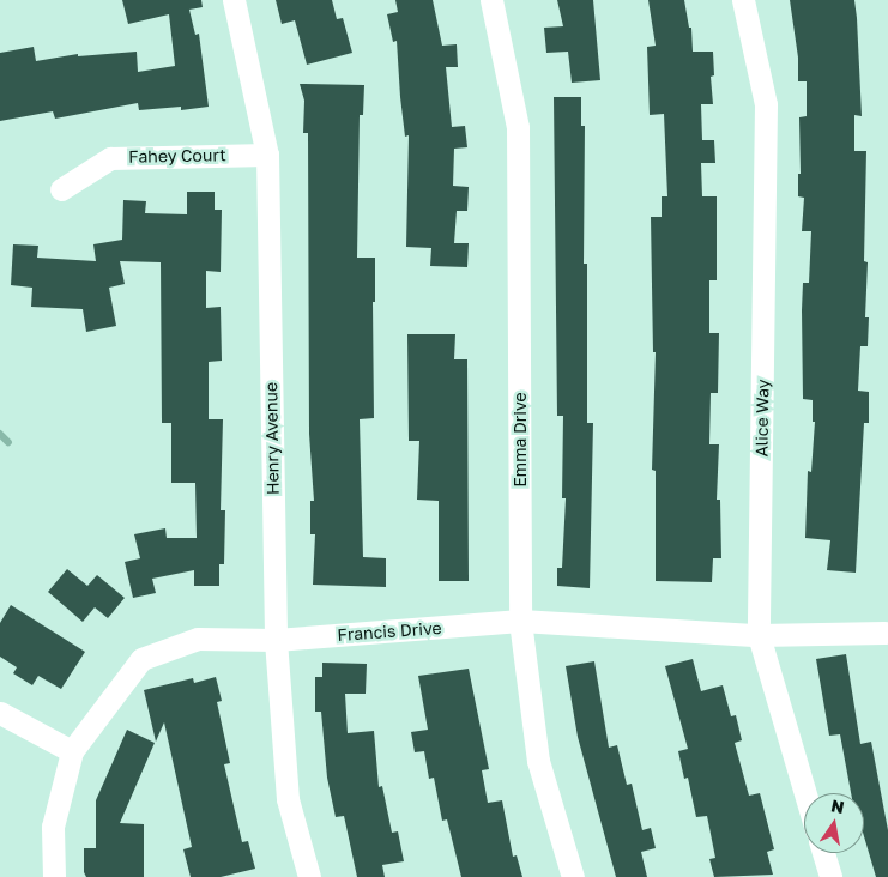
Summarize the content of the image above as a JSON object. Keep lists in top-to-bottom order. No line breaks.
{"streets":{"street":["Fahey Court","Alice Way","Henry Avenue","Emma Drive","Francis Drive"]},"crossings":[["Fahey Court","Henry Avenue"],["Alice Way","Francis Drive"],["Henry Avenue","Francis Drive"],["Emma Drive","Francis Drive"]],"north":"top"}
